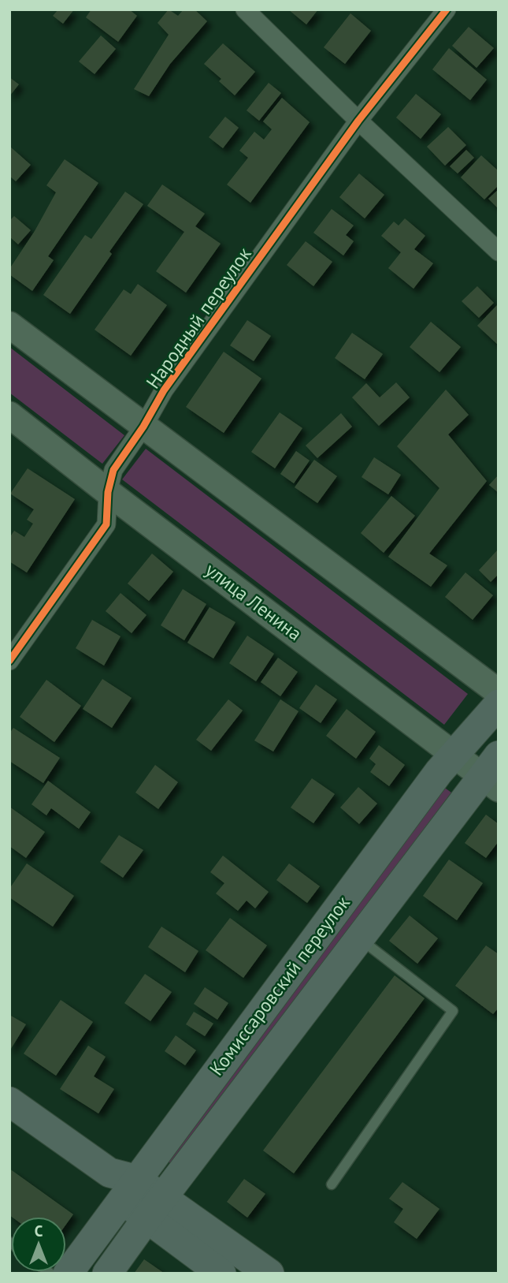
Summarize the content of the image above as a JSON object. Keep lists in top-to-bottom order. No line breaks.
{"streets":{"main road":["улица Ленина","Комиссаровский переулок"],"street":["Народный переулок"]},"crossings":[["Народный переулок","улица Ленина"],["улица Ленина","Комиссаровский переулок"]],"north":"top"}
